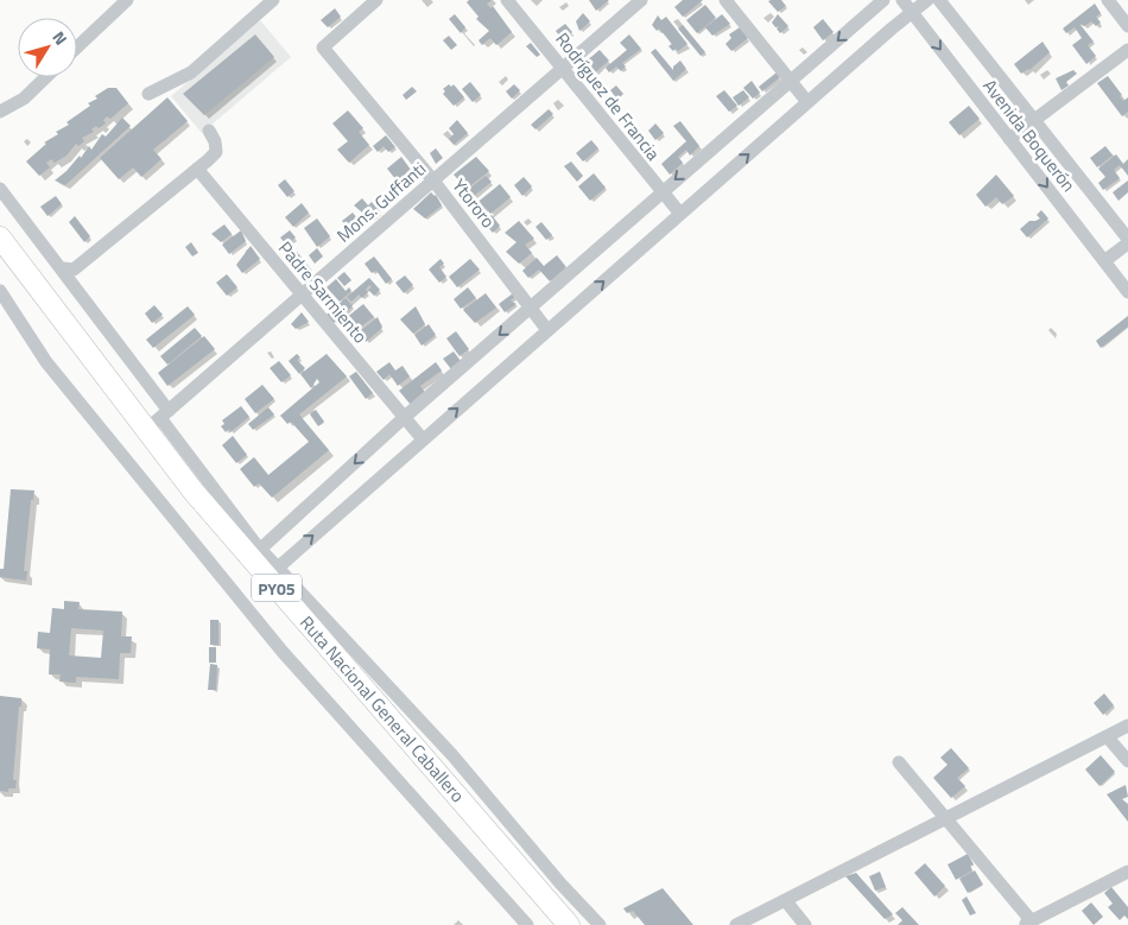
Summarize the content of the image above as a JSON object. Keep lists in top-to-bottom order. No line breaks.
{"streets":{"highway":["PY05","Ruta Nacional General Caballero"],"street":["Rodríguez de Francia","Avenida Boquerón","Mons. Guffanti","Ytororo","Padre Sarmiento"]},"crossings":[["Rodríguez de Francia","Mons. Guffanti"],["Mons. Guffanti","Ytororo"],["Mons. Guffanti","Padre Sarmiento"],["Mons. Guffanti","Ruta Nacional General Caballero"]],"north":"top right"}
